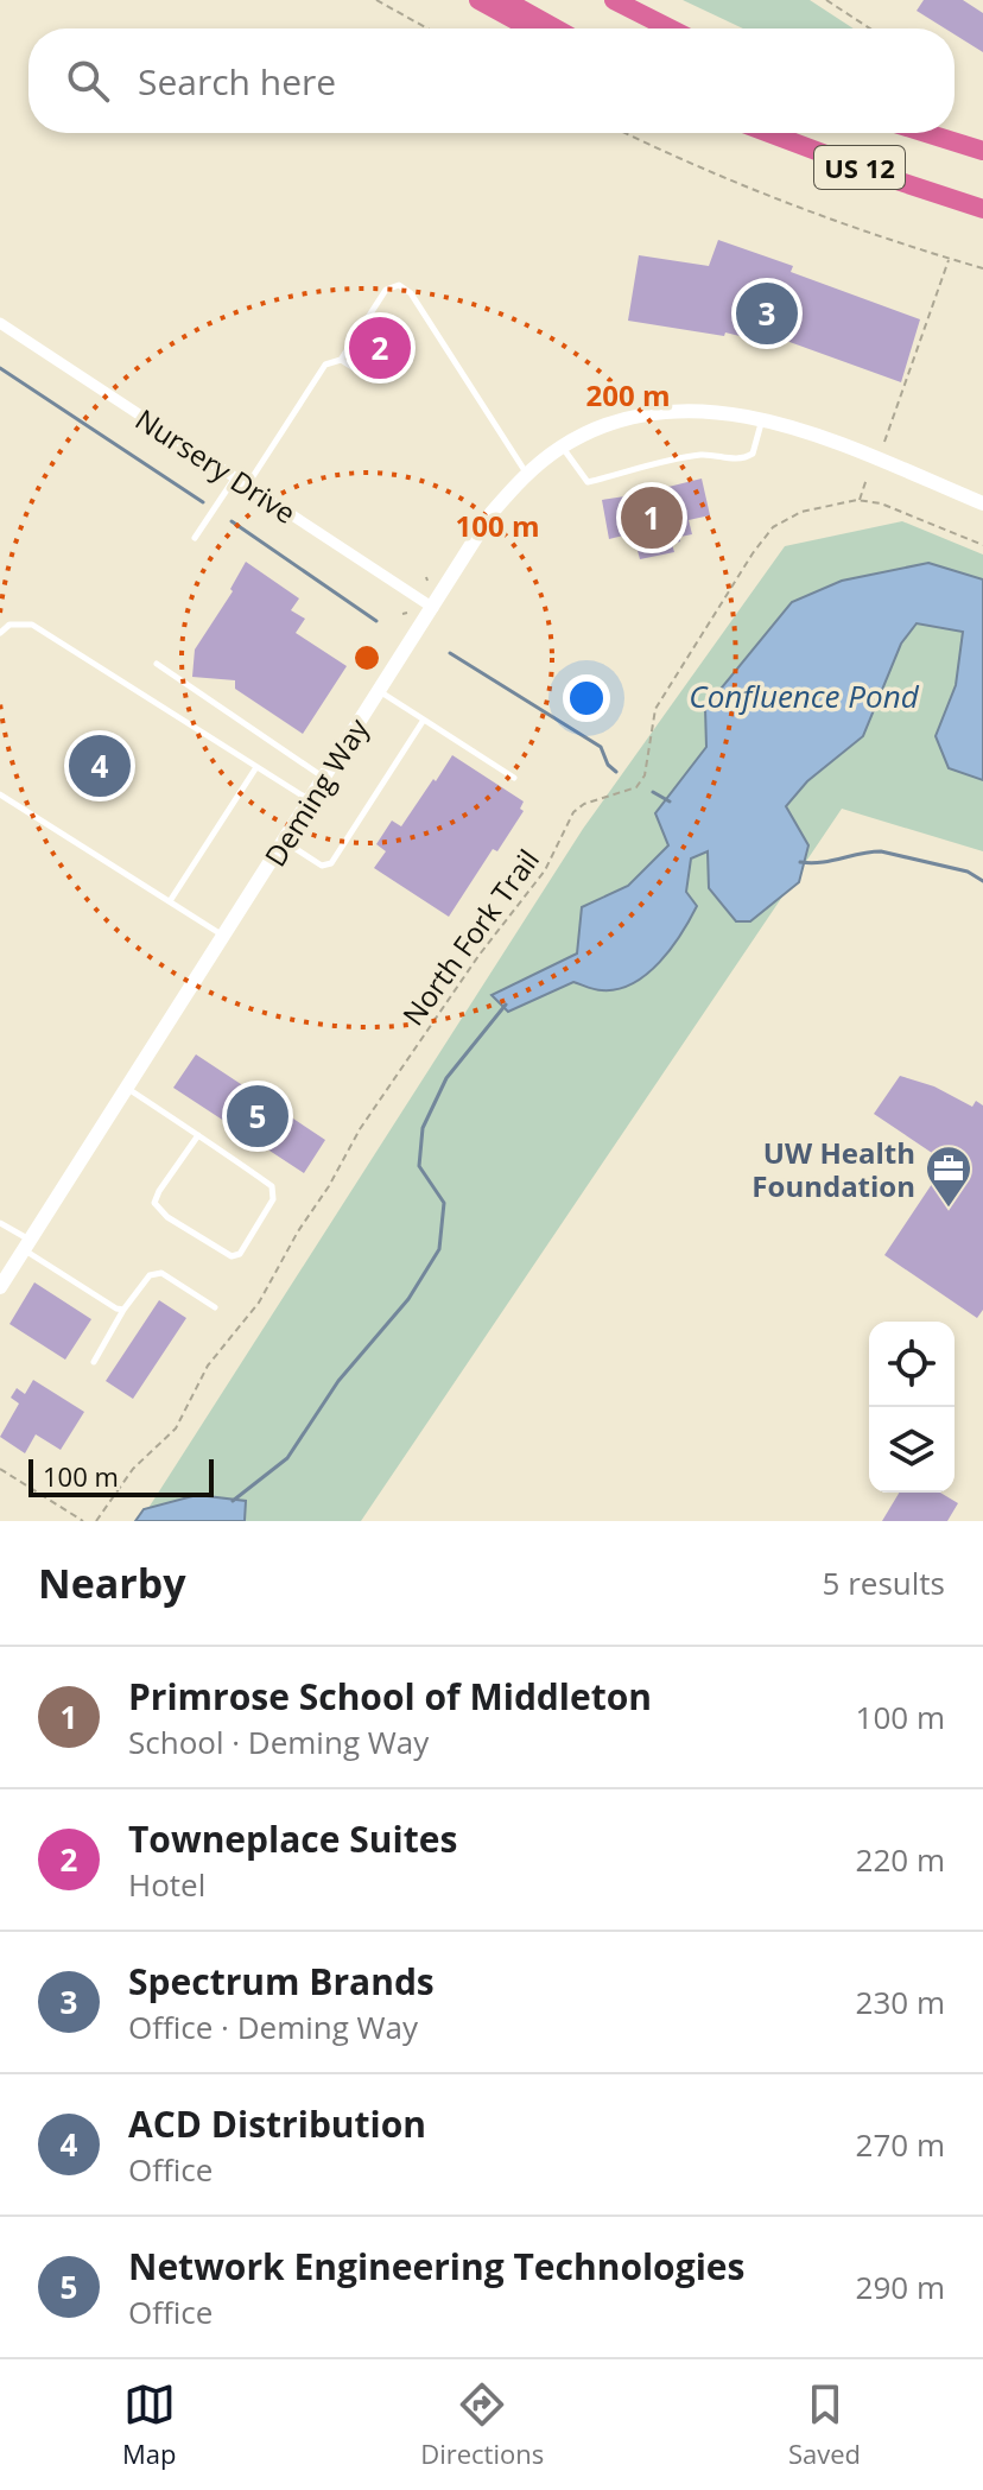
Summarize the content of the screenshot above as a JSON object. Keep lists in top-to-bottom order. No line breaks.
{"streets":{"highway":["US 12"],"street":["Nursery Drive","Deming Way"],"path":["North Fork Trail"]},"crossings":[["Nursery Drive","Deming Way"]],"water":["Confluence Pond"],"places":{"office":["UW Health Foundation"]},"scale_bar":"100 m","page":{"search":"Search here","pins":["3","2","1","4","5"],"scale":"100 m","heading":["Nearby","5 results"],"list":[{"mark":"1","name":"Primrose School of Middleton","note":"School · Deming Way","value":"100 m"},{"mark":"2","name":"Towneplace Suites","note":"Hotel","value":"220 m"},{"mark":"3","name":"Spectrum Brands","note":"Office · Deming Way","value":"230 m"},{"mark":"4","name":"ACD Distribution","note":"Office","value":"270 m"},{"mark":"5","name":"Network Engineering Technologies","note":"Office","value":"290 m"}],"nav":["Map","Directions","Saved"]},"rings":["200 m","100 m"]}
